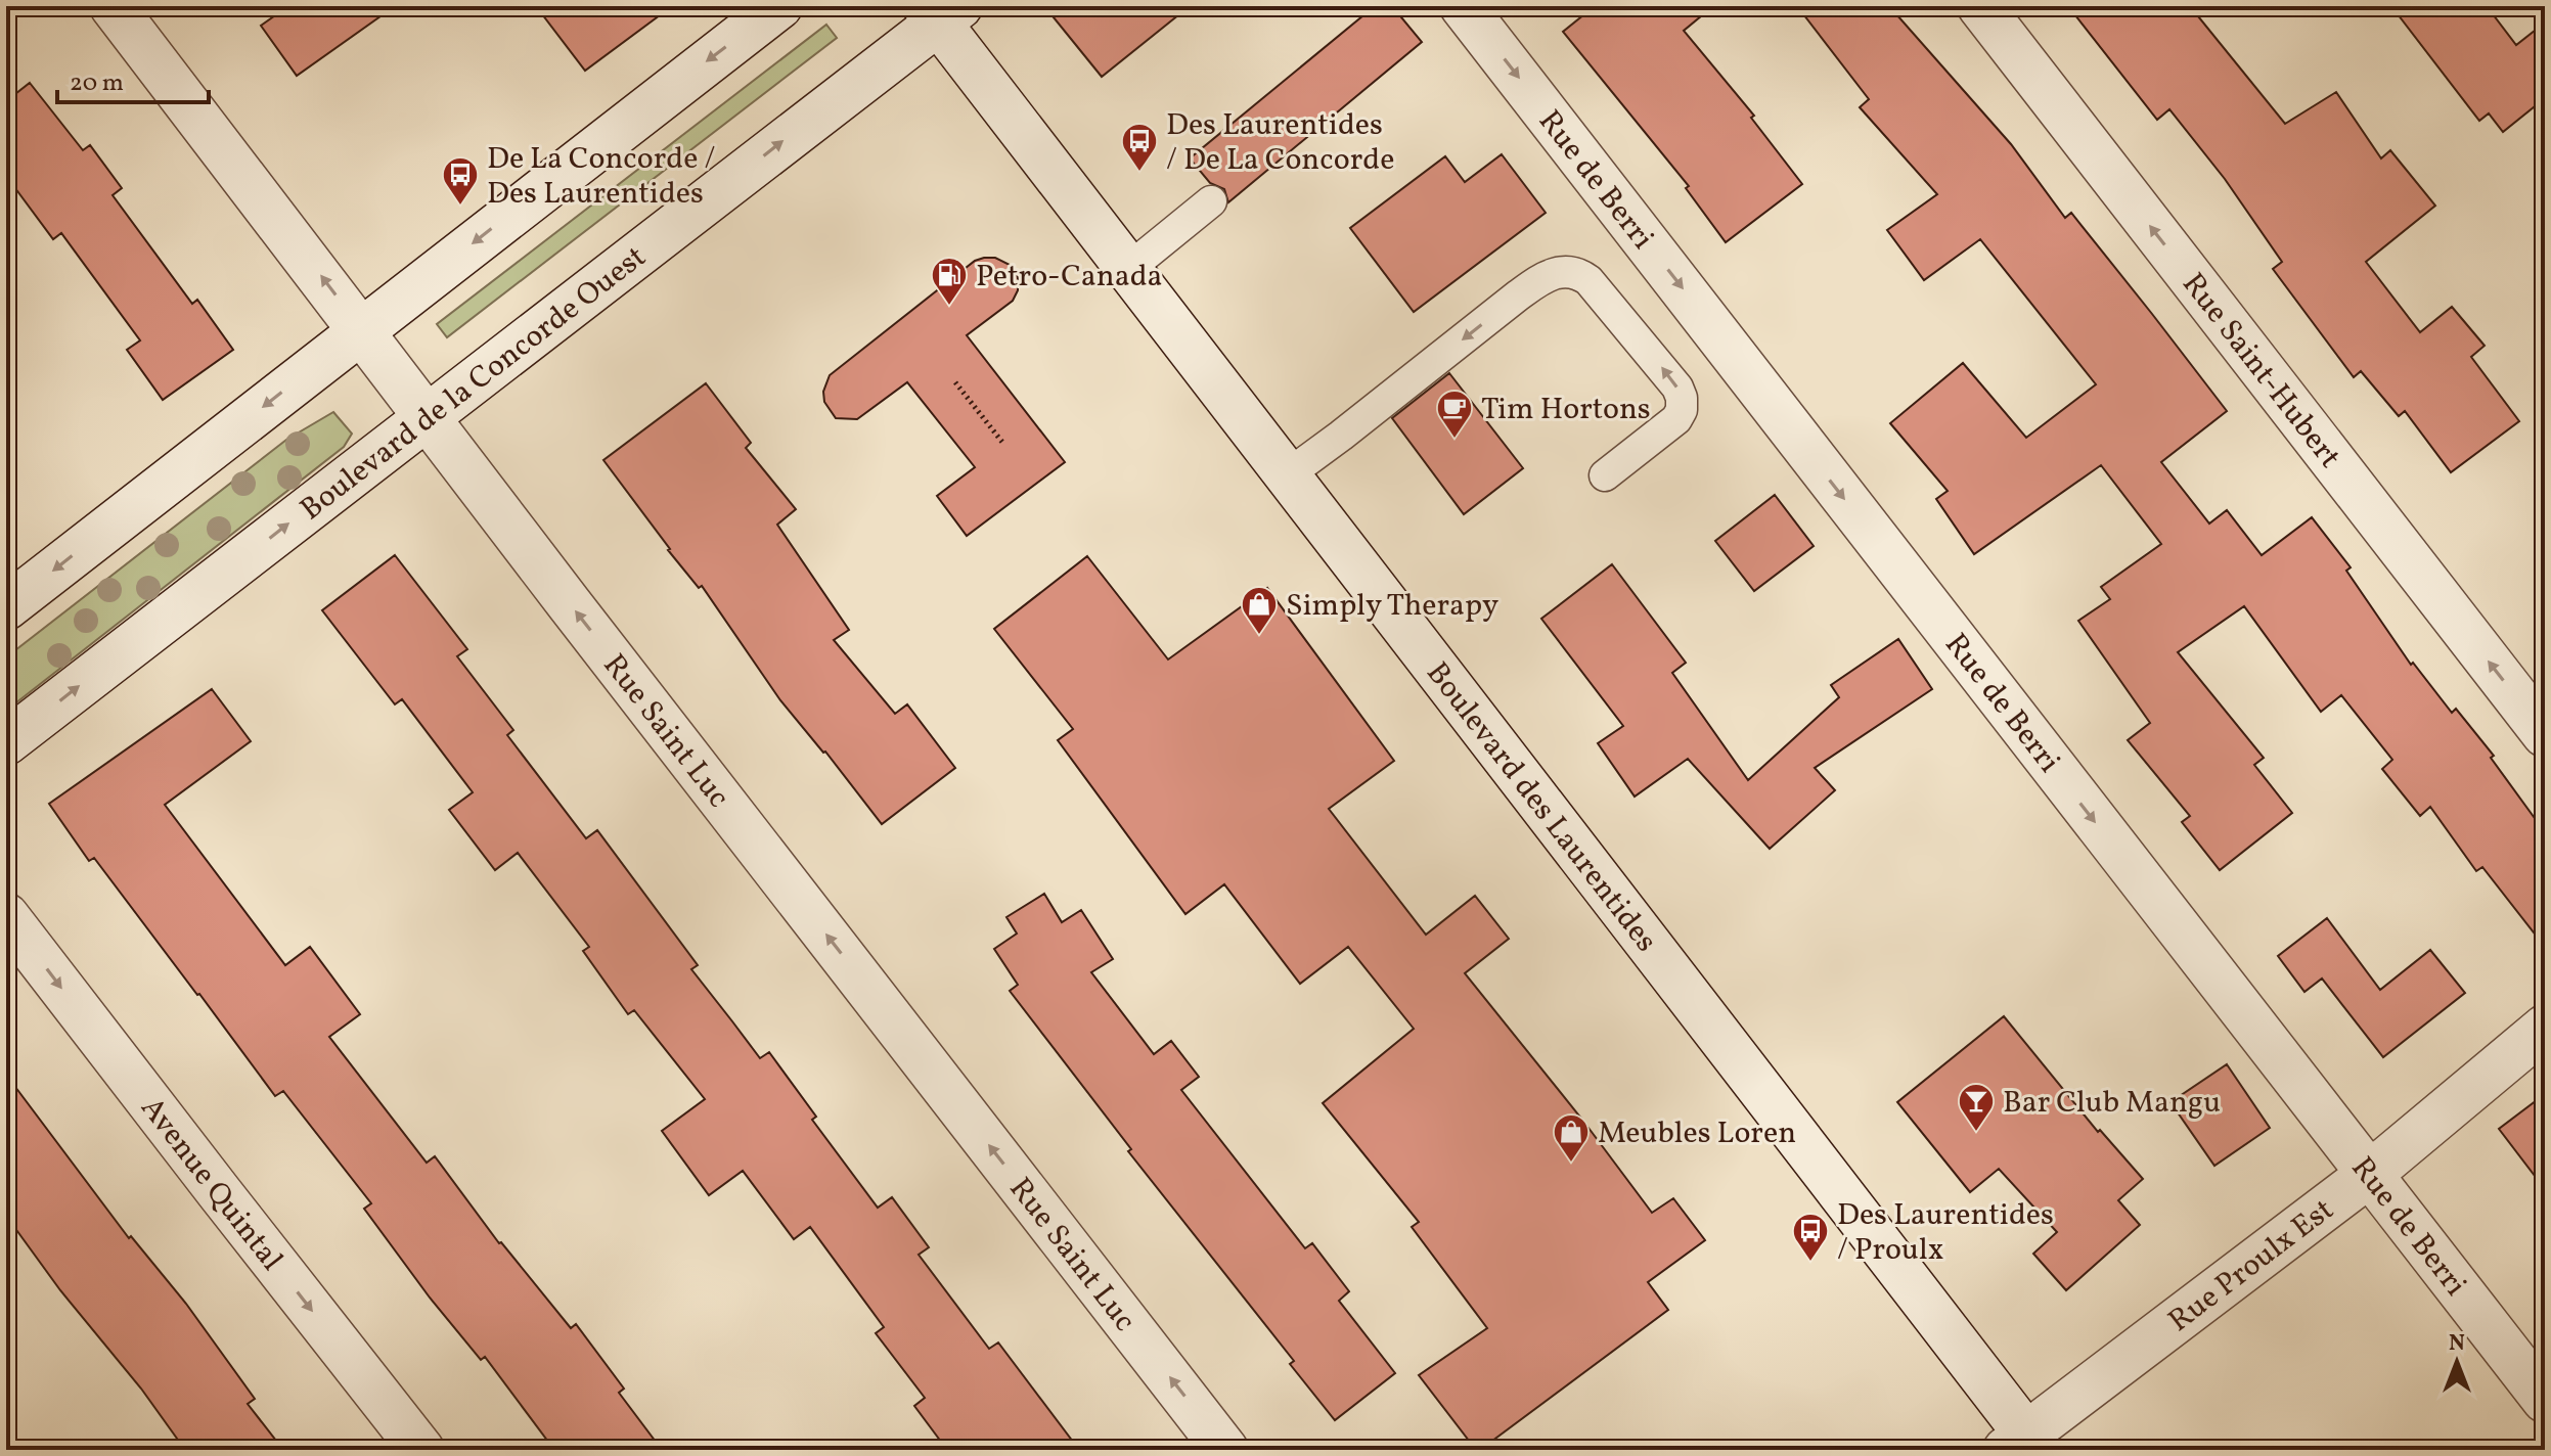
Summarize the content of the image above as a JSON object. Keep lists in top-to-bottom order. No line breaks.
{"streets":{"street":["Rue de Berri","Rue Saint-Hubert","Boulevard de la Concorde Ouest","Rue Saint Luc","Boulevard des Laurentides","Avenue Quintal","Rue Proulx Est"]},"crossings":[["Rue de Berri","Rue Proulx Est"],["Boulevard de la Concorde Ouest","Rue Saint Luc"],["Boulevard de la Concorde Ouest","Boulevard des Laurentides"],["Boulevard des Laurentides","Rue Proulx Est"]],"one_way":["Rue de Berri","Rue Saint-Hubert","Rue Saint Luc","Avenue Quintal"],"places":{"bus stop":["Des Laurentides / De La Concorde","De La Concorde / Des Laurentides","Des Laurentides / Proulx"],"fuel station":["Petro-Canada"],"cafe":["Tim Hortons"],"shop":["Simply Therapy","Meubles Loren"],"bar":["Bar Club Mangu"]},"scale_bar":"20 m","north":"top"}
